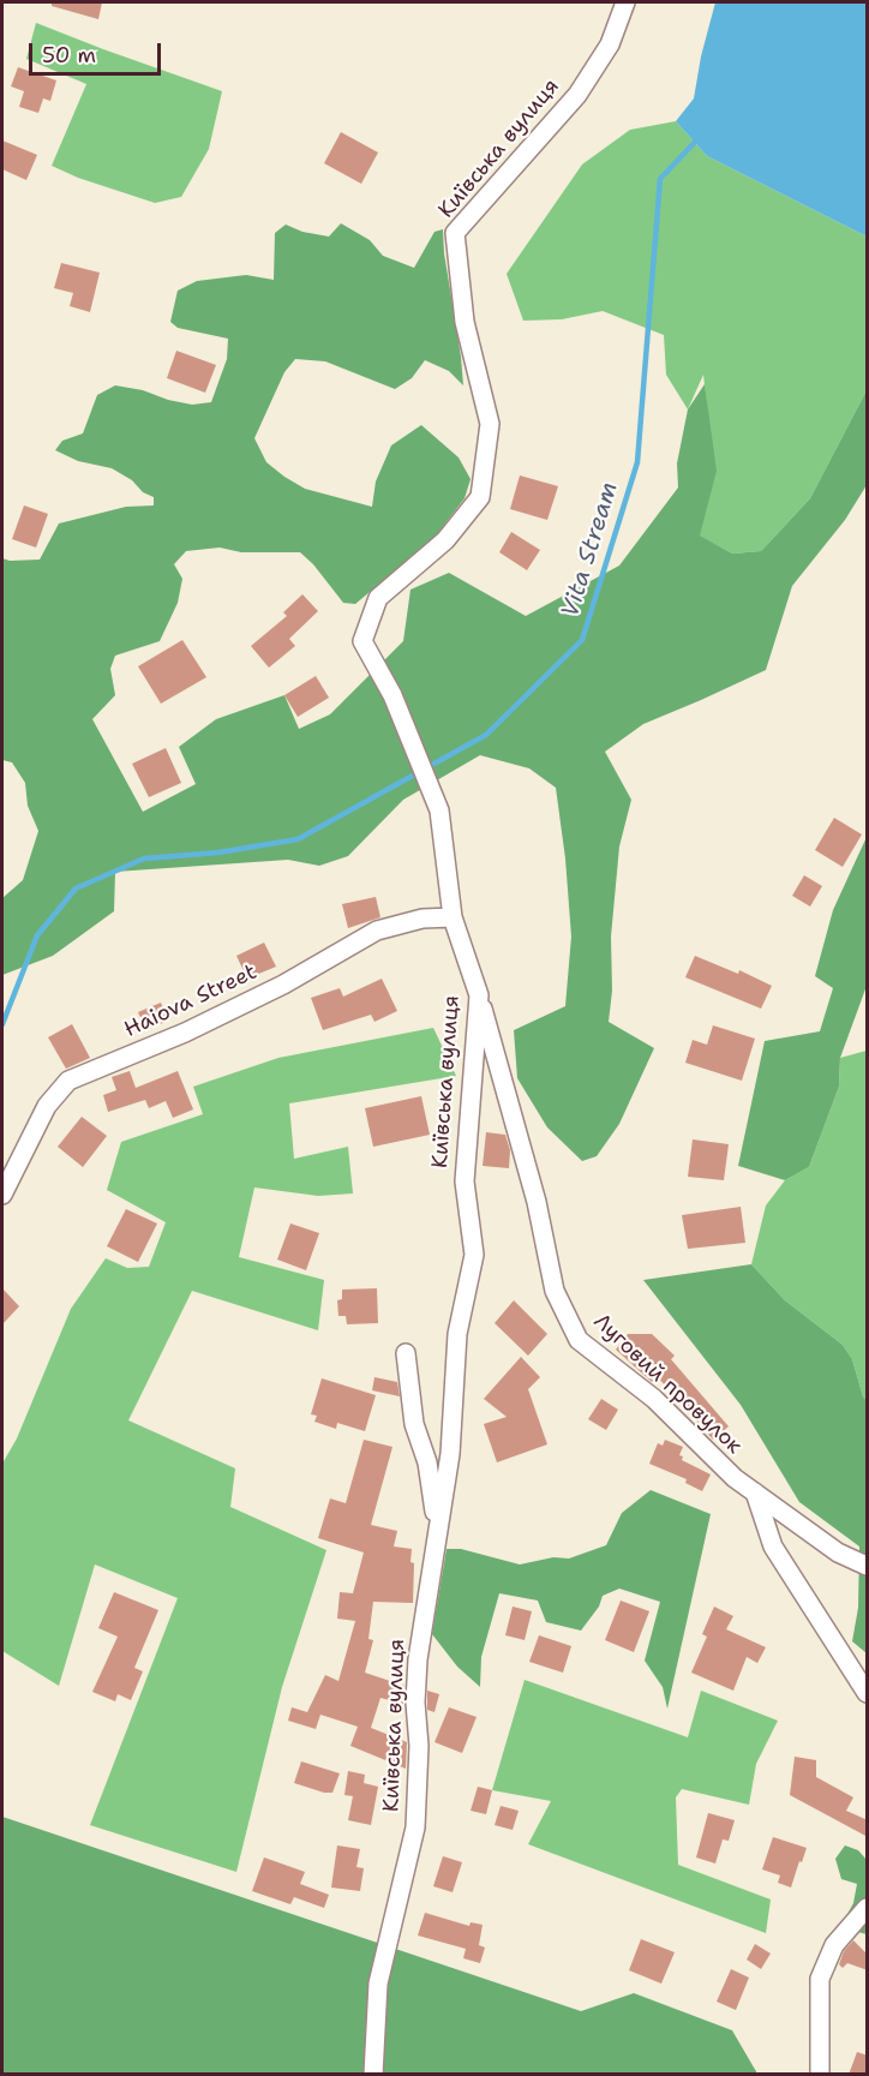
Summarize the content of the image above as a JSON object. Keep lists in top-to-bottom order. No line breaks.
{"streets":{"street":["Київська вулиця","Haiova Street","Луговий провулок"]},"crossings":[["Київська вулиця","Haiova Street"],["Київська вулиця","Луговий провулок"]],"water":["Vita Stream"],"scale_bar":"50 m"}
